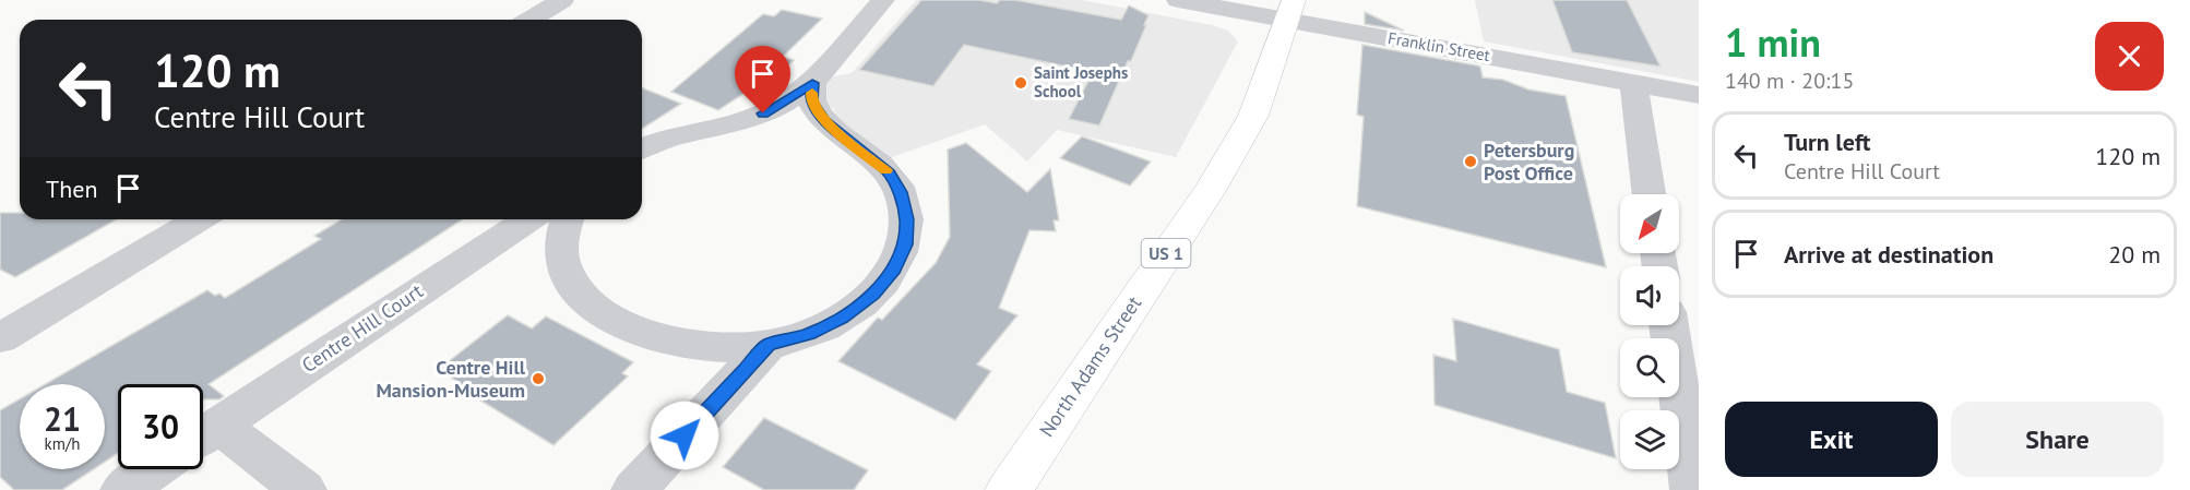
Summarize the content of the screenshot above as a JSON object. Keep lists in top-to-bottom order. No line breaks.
{"streets":{"main road":["US 1","North Adams Street"],"street":["Franklin Street","Centre Hill Court"]},"crossings":[["Franklin Street","North Adams Street"]],"places":["Saint Josephs School","Petersburg Post Office","Centre Hill Mansion-Museum"],"north":"bottom left","page":{"heading":["1 min","140 m · 20:15"],"turn":["120 m","Centre Hill Court"],"list":[{"name":"Turn left","note":"Centre Hill Court","value":"120 m"},{"name":"Arrive at destination","value":"20 m"}],"then":"Then","speed":"21 km/h","limit":"30","buttons":["Exit","Share"]}}
